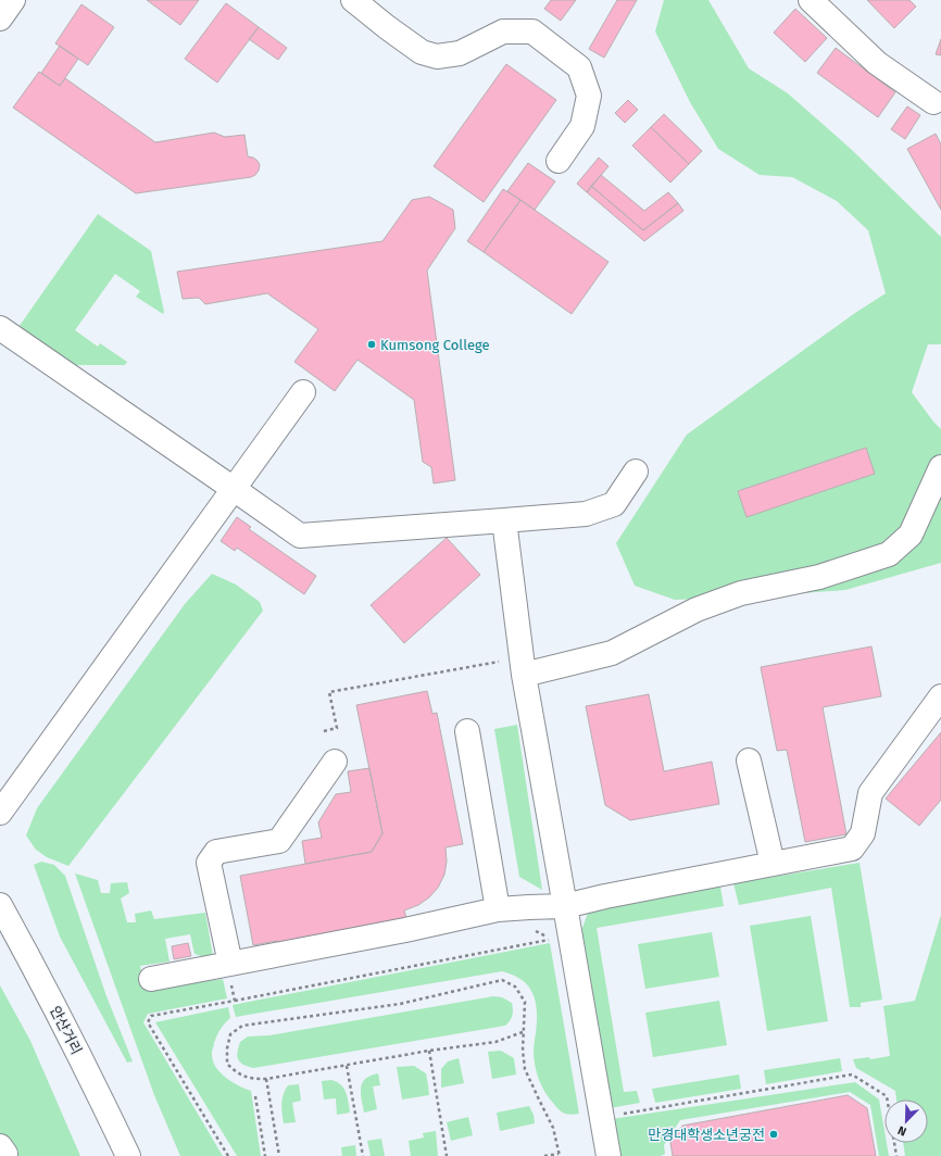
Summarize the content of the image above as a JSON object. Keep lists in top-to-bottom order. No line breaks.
{"streets":{"street":["안산거리"]},"places":["Kumsong College","만경대학생소년궁전"],"north":"bottom left"}
